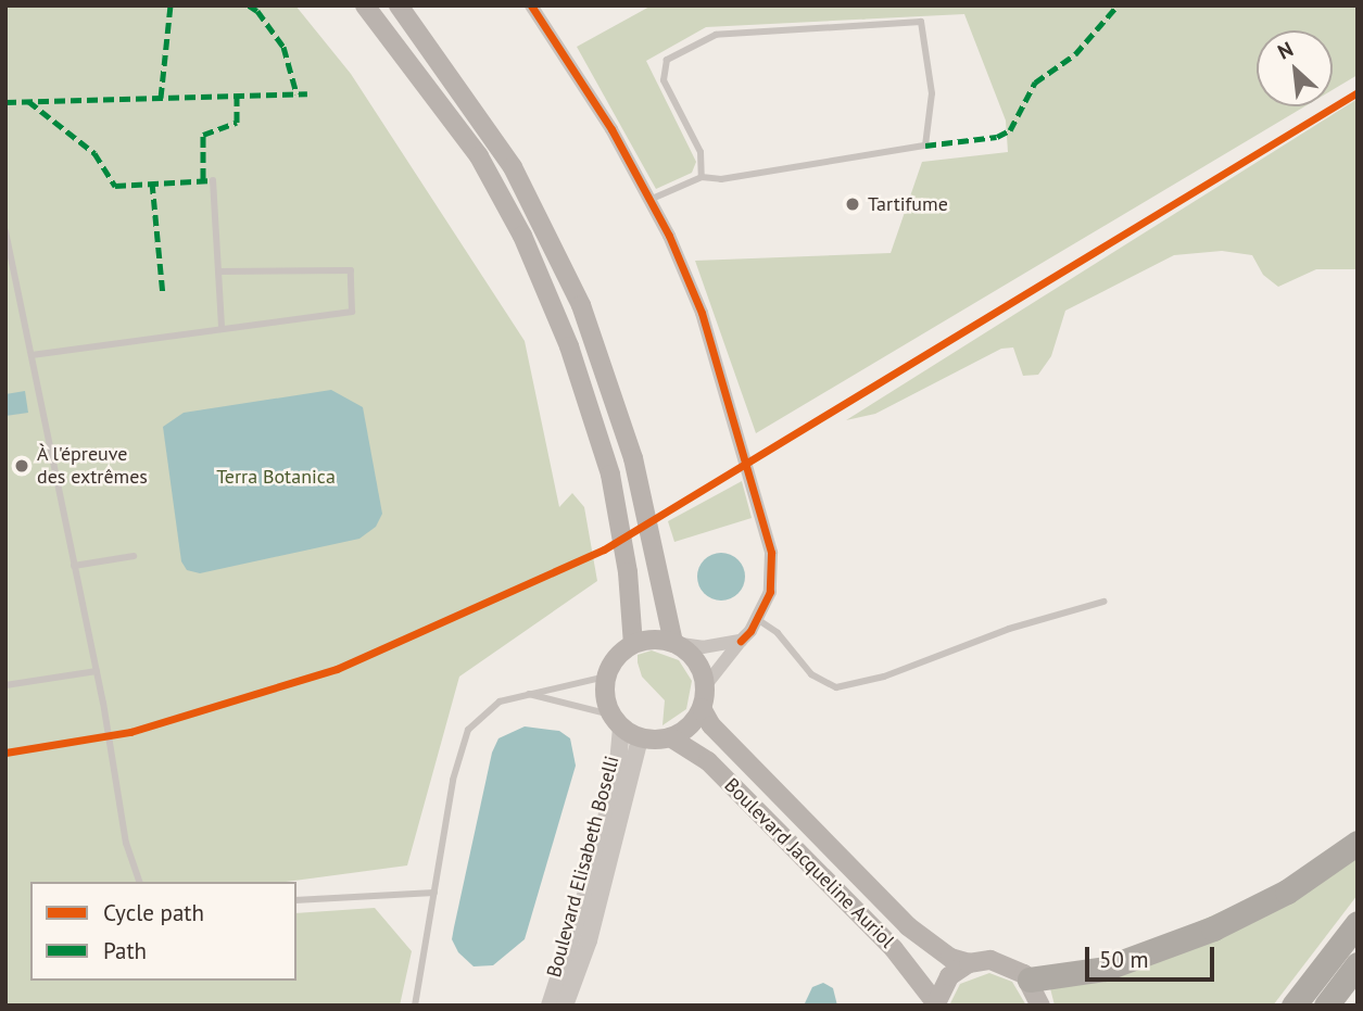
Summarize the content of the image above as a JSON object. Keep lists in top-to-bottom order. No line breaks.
{"streets":{"main road":["Boulevard Jacqueline Auriol"],"street":["Boulevard Elisabeth Boselli"]},"crossings":[["Boulevard Jacqueline Auriol","Boulevard Elisabeth Boselli"]],"parks":["Terra Botanica"],"places":["Tartifume","À l'épreuve des extrêmes"],"legend":["Cycle path","Path"],"scale_bar":"50 m","north":"top left"}
